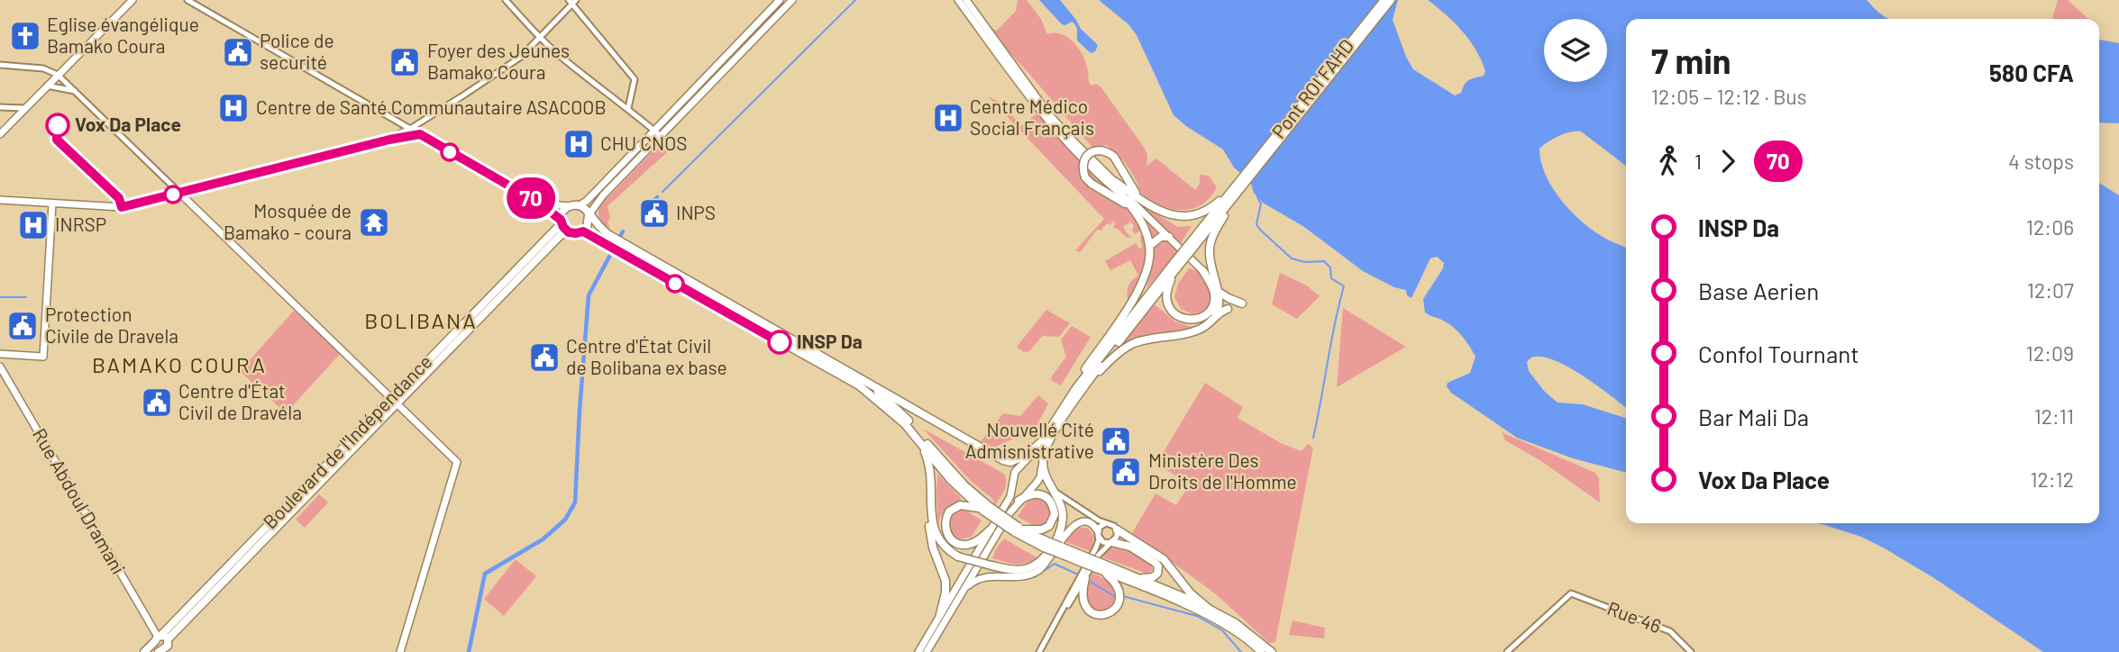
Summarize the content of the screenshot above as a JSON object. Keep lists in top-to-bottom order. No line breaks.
{"streets":{"highway":["Pont ROI FAHD","Boulevard de l'Indépendance"],"main road":["Rue Abdoul Dramani"],"street":["Rue 46"]},"crossings":[["Boulevard de l'Indépendance","Rue Abdoul Dramani"]],"districts":["BOLIBANA","BAMAKO COURA"],"places":{"church":["Eglise évangélique Bamako Coura"],"public building":["Police de securité","Foyer des Jeunes Bamako Coura","INPS","Protection Civile de Dravela","Centre d'État Civil de Bolibana ex base","Centre d'État Civil de Dravéla","Nouvellé Cité Admisnistrative","Ministère Des Droits de l'Homme"],"hospital":["Centre de Santé Communautaire ASACOOB","Centre Médico Social Français","CHU CNOS","INRSP"],"other":["Vox Da Place","INSP Da"],"temple":["Mosquée de Bamako - coura"]},"lines":["bus line 70"],"page":{"on_map":"70","heading":["7 min","12:05 – 12:12 · Bus","580 CFA"],"legs":["1","70","4 stops"],"list":[{"name":"INSP Da","value":"12:06"},{"name":"Base Aerien","value":"12:07"},{"name":"Confol Tournant","value":"12:09"},{"name":"Bar Mali Da","value":"12:11"},{"name":"Vox Da Place","value":"12:12"}]}}
